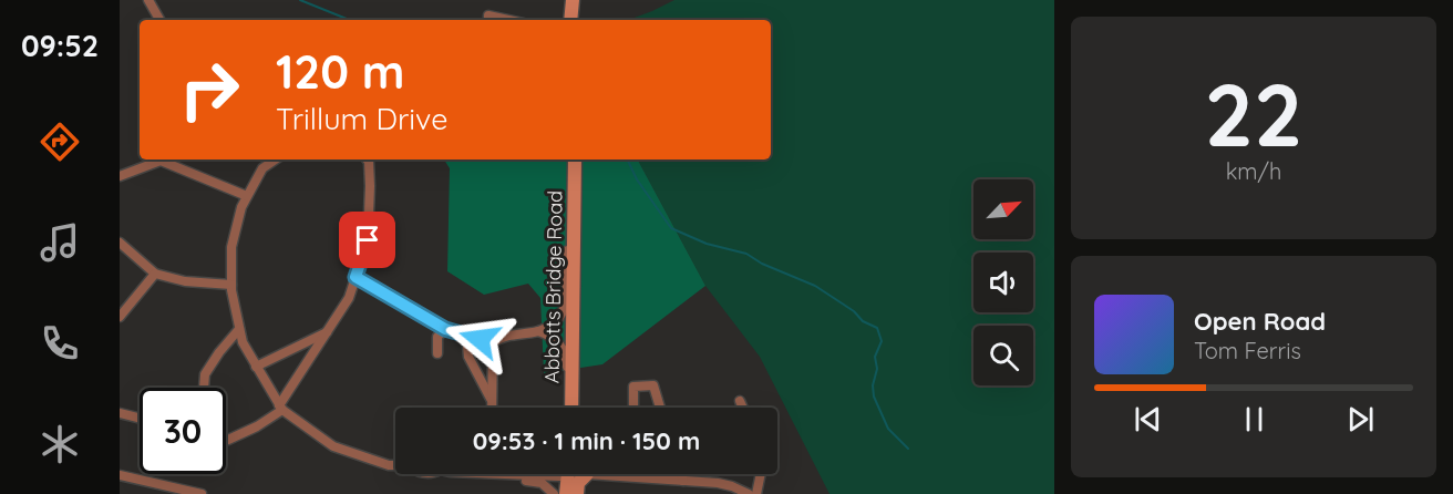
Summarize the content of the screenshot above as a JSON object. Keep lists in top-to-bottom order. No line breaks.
{"streets":{"main road":["Abbotts Bridge Road"]},"north":"top right","page":{"tabs":"09:52","tile":["22","km/h"],"turn":["120 m","Trillum Drive"],"song":["Open Road","Tom Ferris"],"limit":"30","trip":"09:53 · 1 min · 150 m"}}
